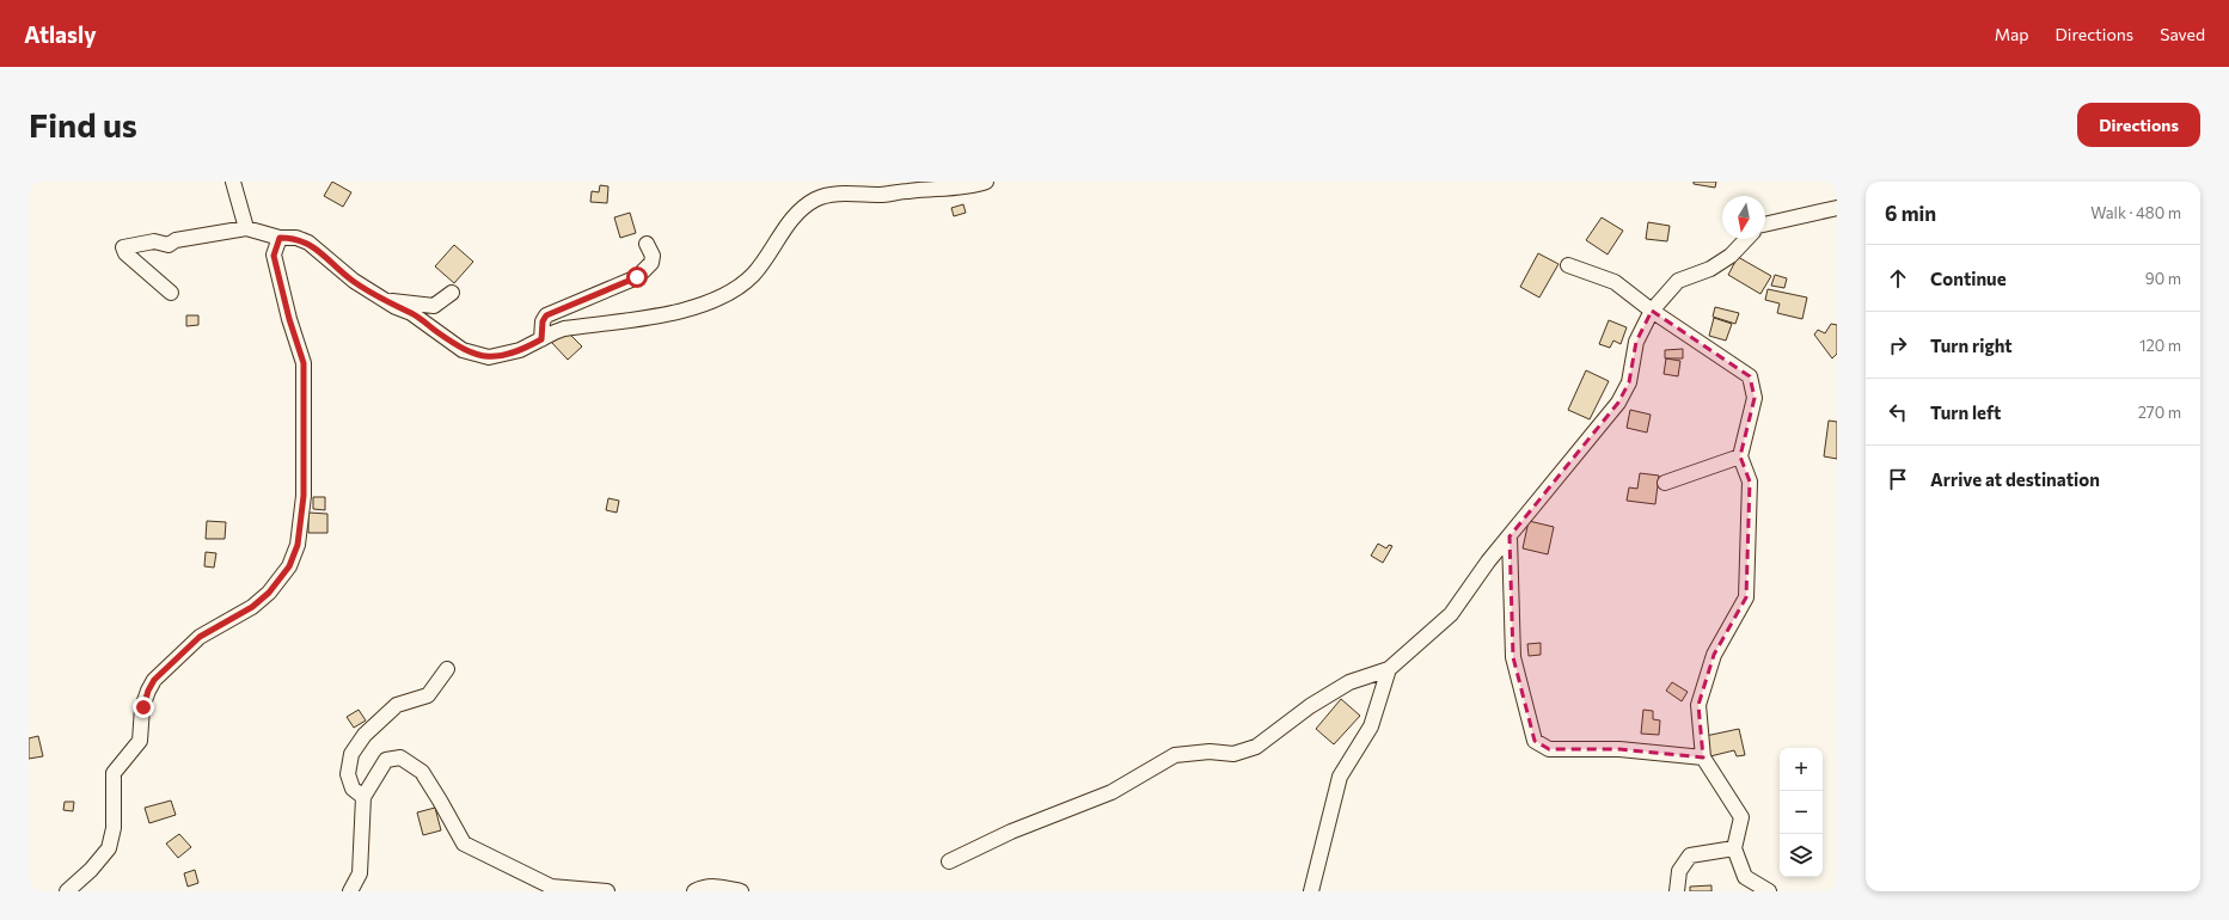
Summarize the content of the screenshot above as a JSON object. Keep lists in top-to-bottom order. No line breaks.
{"north":"bottom","page":{"header":"Atlasly","nav":["Map","Directions","Saved"],"buttons":"Directions","title":"Find us","heading":["6 min","Walk · 480 m"],"list":[["Continue","90 m"],["Turn right","120 m"],["Turn left","270 m"],"Arrive at destination"],"map_buttons":["+","−"]}}
